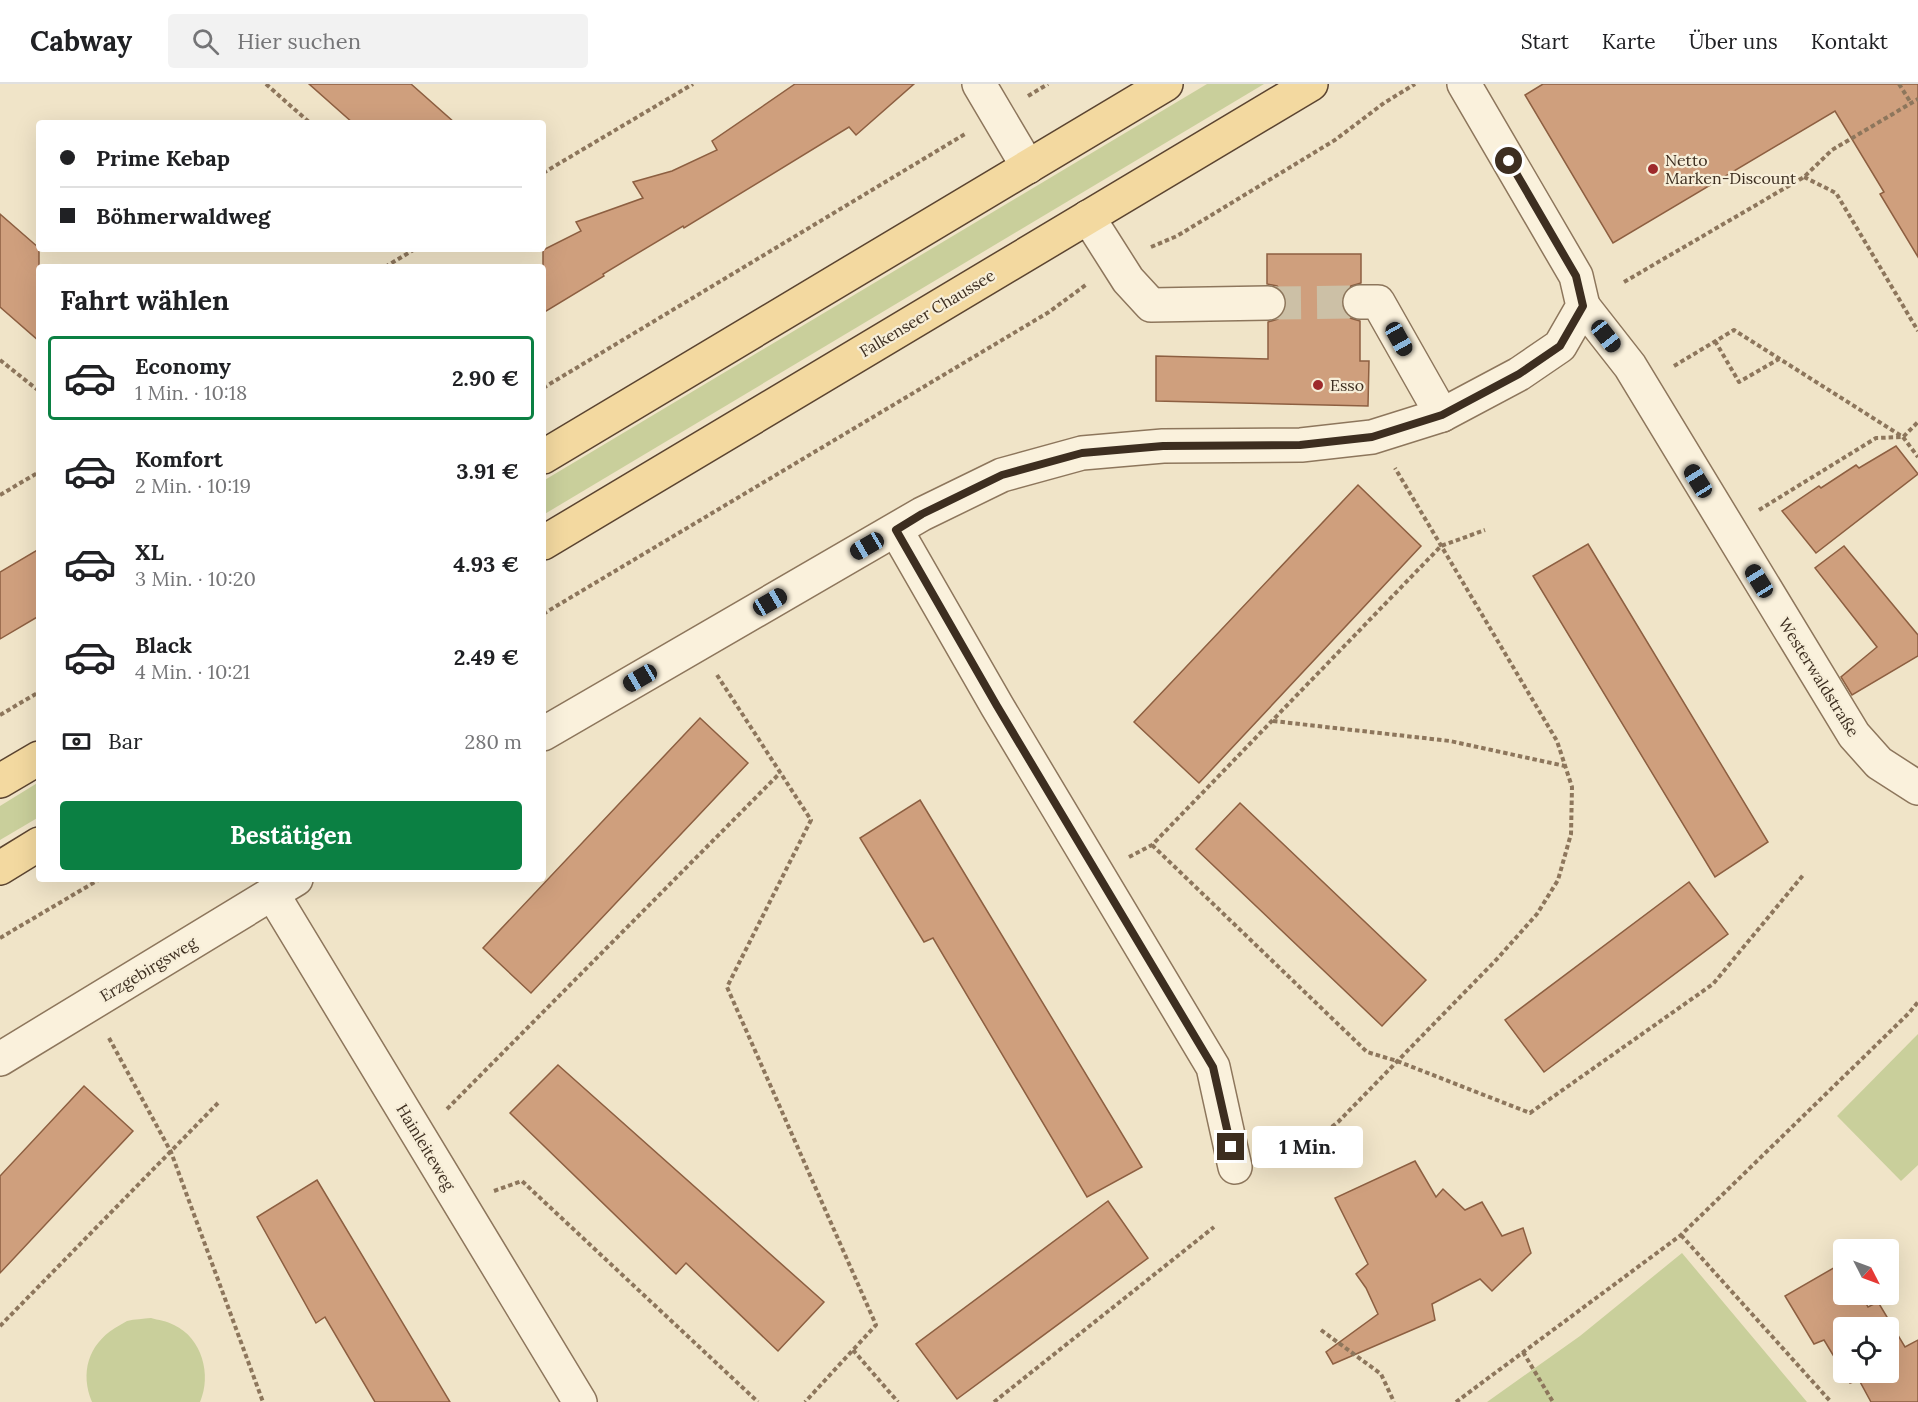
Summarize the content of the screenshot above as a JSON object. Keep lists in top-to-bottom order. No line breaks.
{"streets":{"main road":["Falkenseer Chaussee"],"street":["Westerwaldstraße","Erzgebirgsweg","Hainleiteweg"]},"crossings":[["Erzgebirgsweg","Hainleiteweg"]],"places":["Netto Marken-Discount","Esso"],"north":"bottom right","page":{"header":"Cabway","search":"Hier suchen","nav":["Start","Karte","Über uns","Kontakt"],"banner":["Prime Kebap","Böhmerwaldweg"],"heading":"Fahrt wählen","list":[{"name":"Economy","note":"1 Min. · 10:18","value":"2.90 €"},{"name":"Komfort","note":"2 Min. · 10:19","value":"3.91 €"},{"name":"XL","note":"3 Min. · 10:20","value":"4.93 €"},{"name":"Black","note":"4 Min. · 10:21","value":"2.49 €"}],"pay":["Bar","280 m"],"buttons":"Bestätigen","bubble":"1 Min."}}
